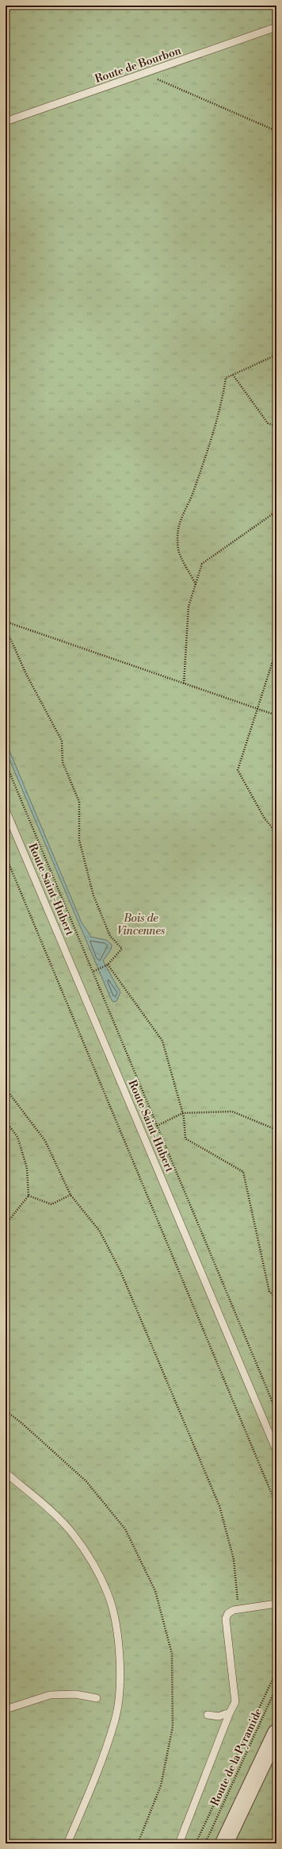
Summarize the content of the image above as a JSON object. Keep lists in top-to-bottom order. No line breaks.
{"streets":{"lane":["Route de Bourbon","Route Saint-Hubert"],"path":["Route de la Pyramide"]},"parks":["Bois de Vincennes"]}
